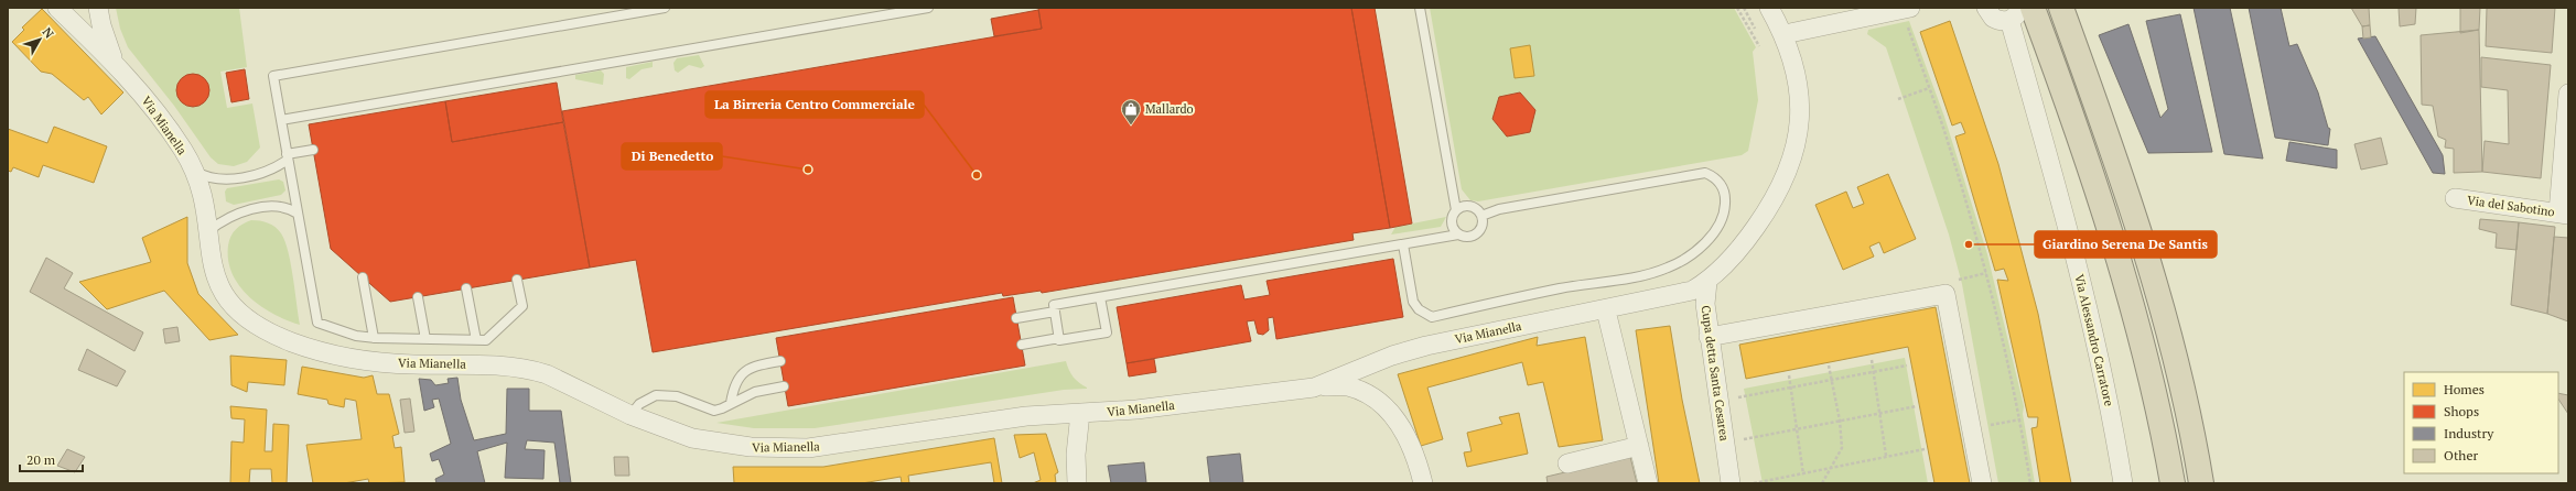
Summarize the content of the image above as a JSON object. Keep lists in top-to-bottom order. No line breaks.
{"streets":{"street":["Via Mianella","Via del Sabotino","Via Alessandro Carratore","Cupa detta Santa Cesarea"]},"crossings":[["Via Mianella","Cupa detta Santa Cesarea"]],"places":{"shop":["Mallardo"],"other":["Di Benedetto","La Birreria Centro Commerciale","Giardino Serena De Santis"]},"legend":["Homes","Shops","Industry","Other"],"scale_bar":"20 m","north":"top right"}
